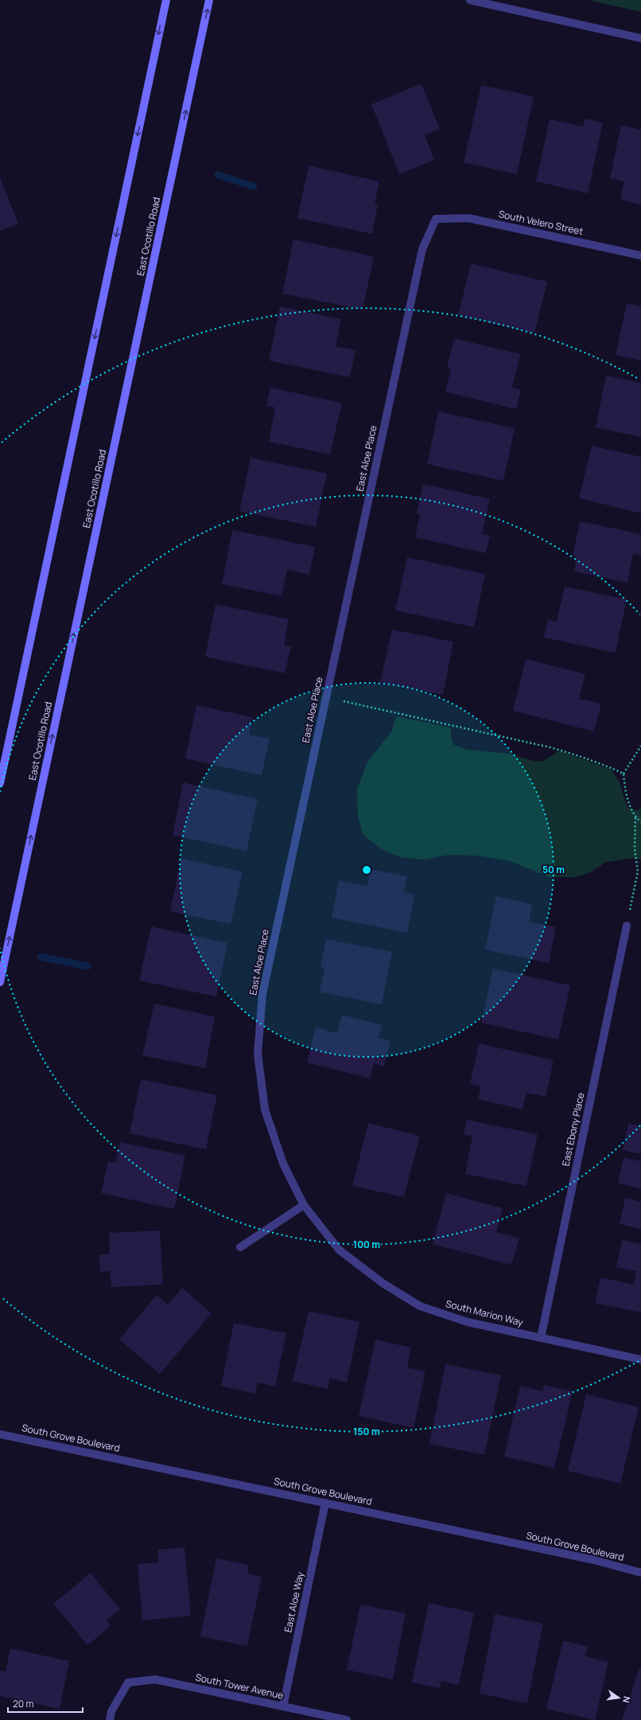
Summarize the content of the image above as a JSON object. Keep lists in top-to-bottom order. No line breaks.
{"streets":{"main road":["East Ocotillo Road"],"street":["South Velero Street","East Aloe Place","East Ebony Place","South Marion Way","South Grove Boulevard","East Aloe Way","South Tower Avenue"]},"crossings":[["South Velero Street","East Aloe Place"],["East Aloe Place","South Marion Way"],["East Ebony Place","South Marion Way"],["South Grove Boulevard","East Aloe Way"],["East Aloe Way","South Tower Avenue"]],"scale_bar":"20 m","north":"right","rings":["50 m","100 m","150 m"]}
